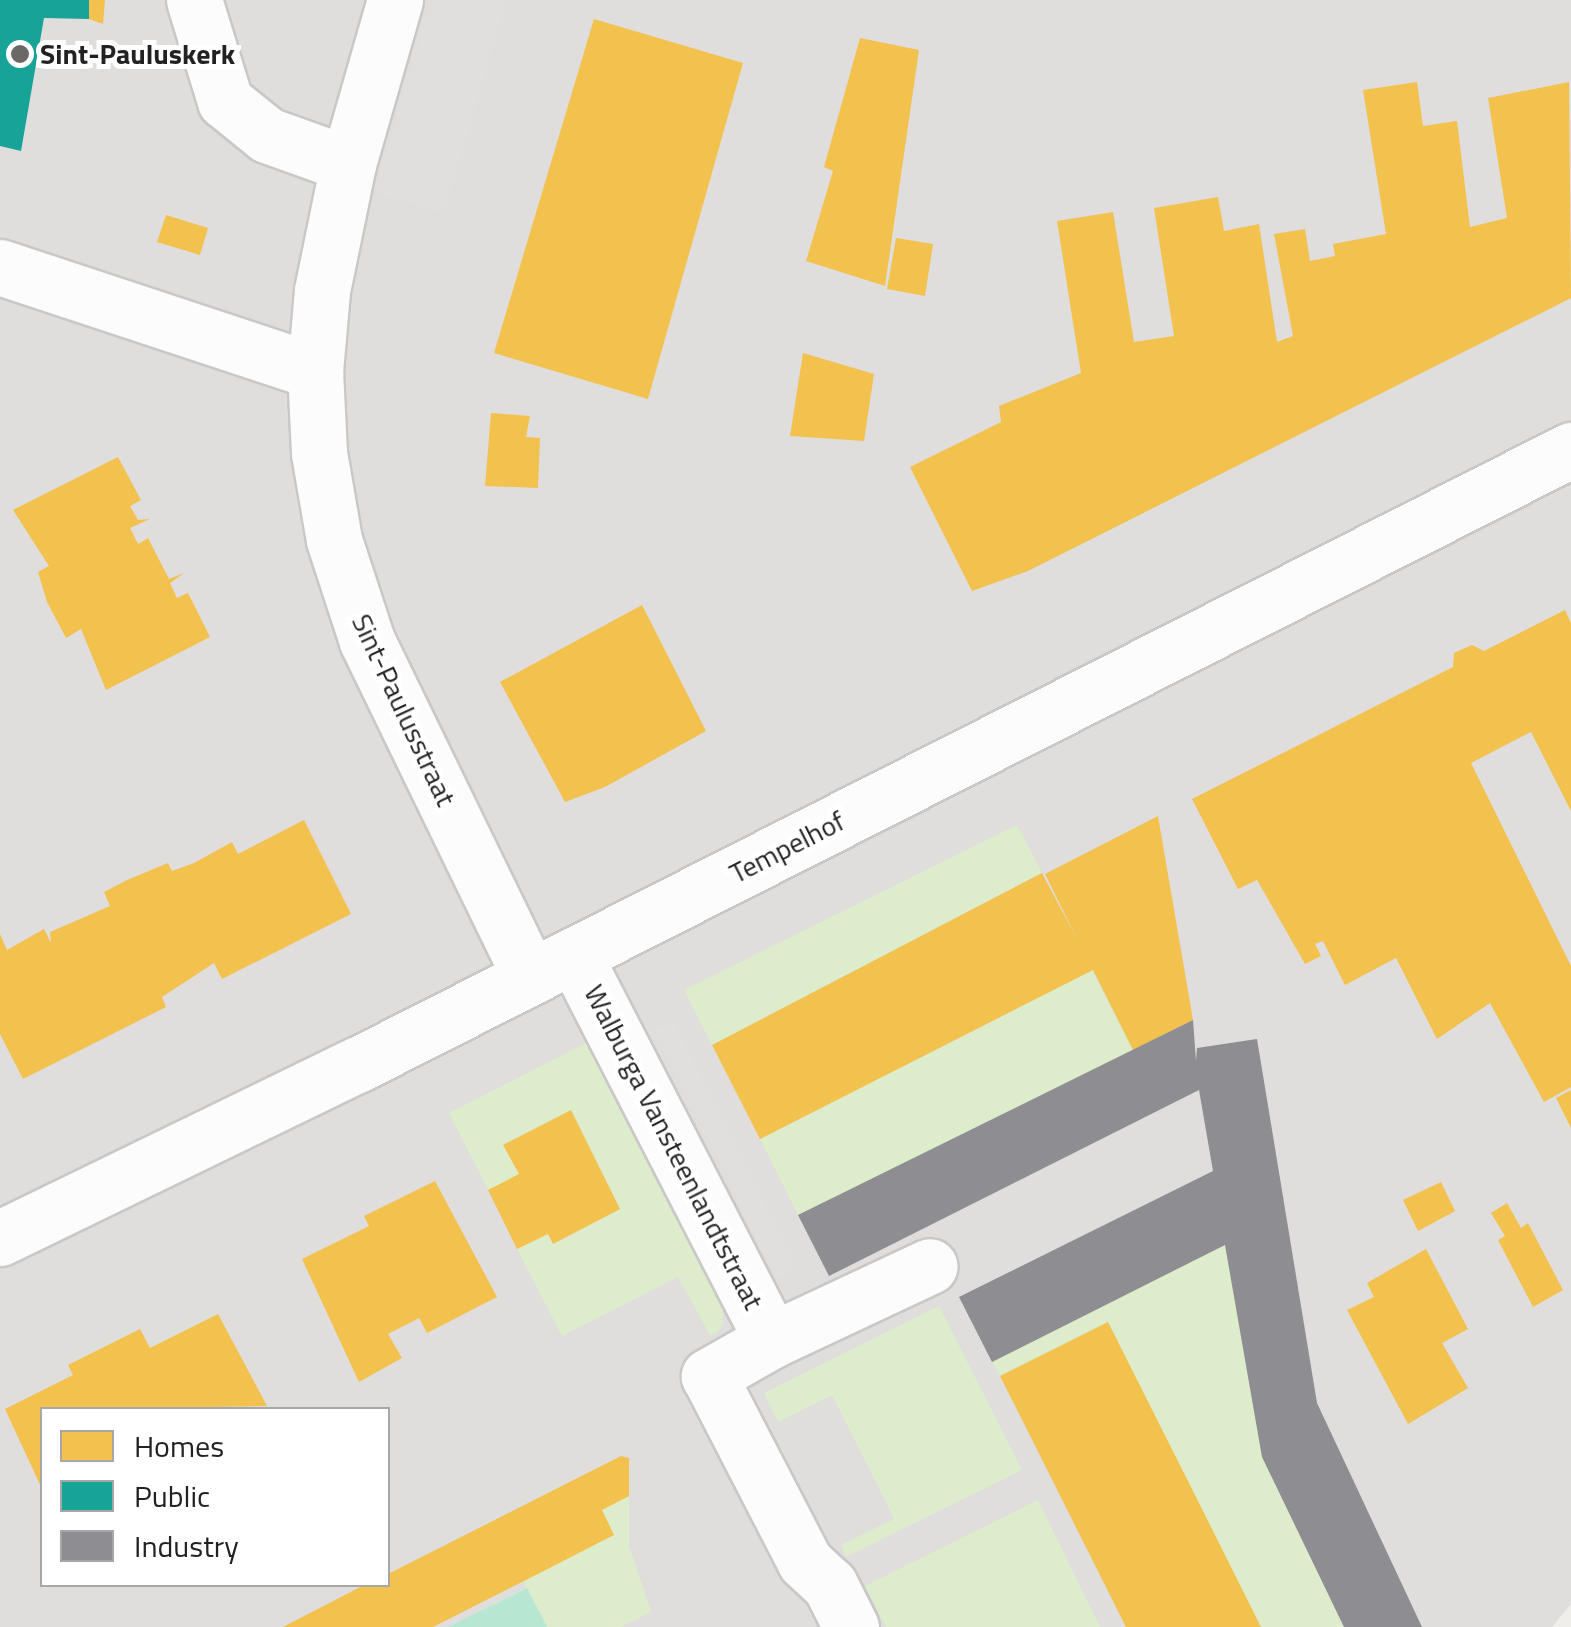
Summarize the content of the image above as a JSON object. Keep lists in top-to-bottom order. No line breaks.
{"streets":{"street":["Sint-Paulusstraat","Tempelhof","Walburga Vansteenlandtstraat"]},"crossings":[["Sint-Paulusstraat","Tempelhof"],["Sint-Paulusstraat","Walburga Vansteenlandtstraat"],["Tempelhof","Walburga Vansteenlandtstraat"]],"places":["Sint-Pauluskerk"],"legend":["Homes","Public","Industry"]}
